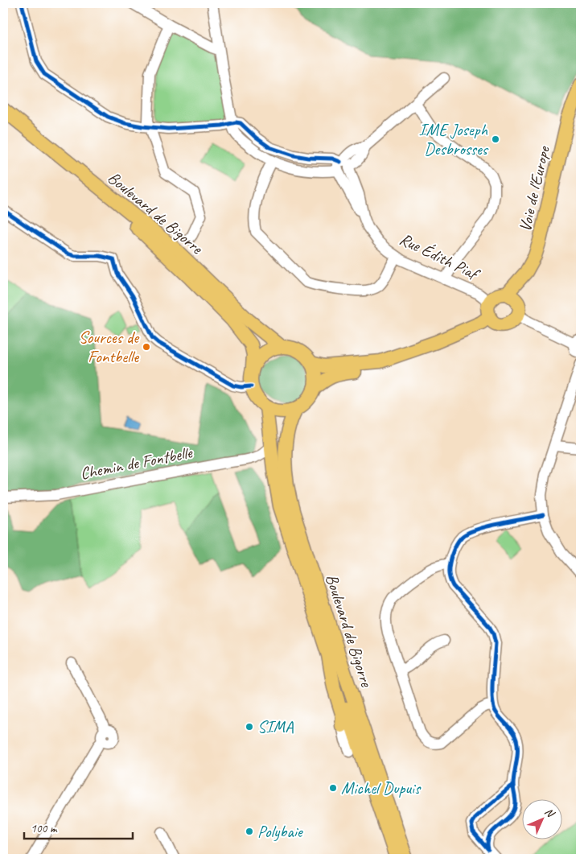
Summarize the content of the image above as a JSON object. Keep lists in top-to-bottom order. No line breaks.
{"streets":{"main road":["Voie de l'Europe","Boulevard de Bigorre"],"street":["Rue Édith Piaf","Chemin de Fontbelle"]},"crossings":[["Voie de l'Europe","Rue Édith Piaf"]],"places":["IME Joseph Desbrosses","Sources de Fontbelle","SIMA","Michel Dupuis","Polybaie"],"scale_bar":"100 m","north":"top right"}
